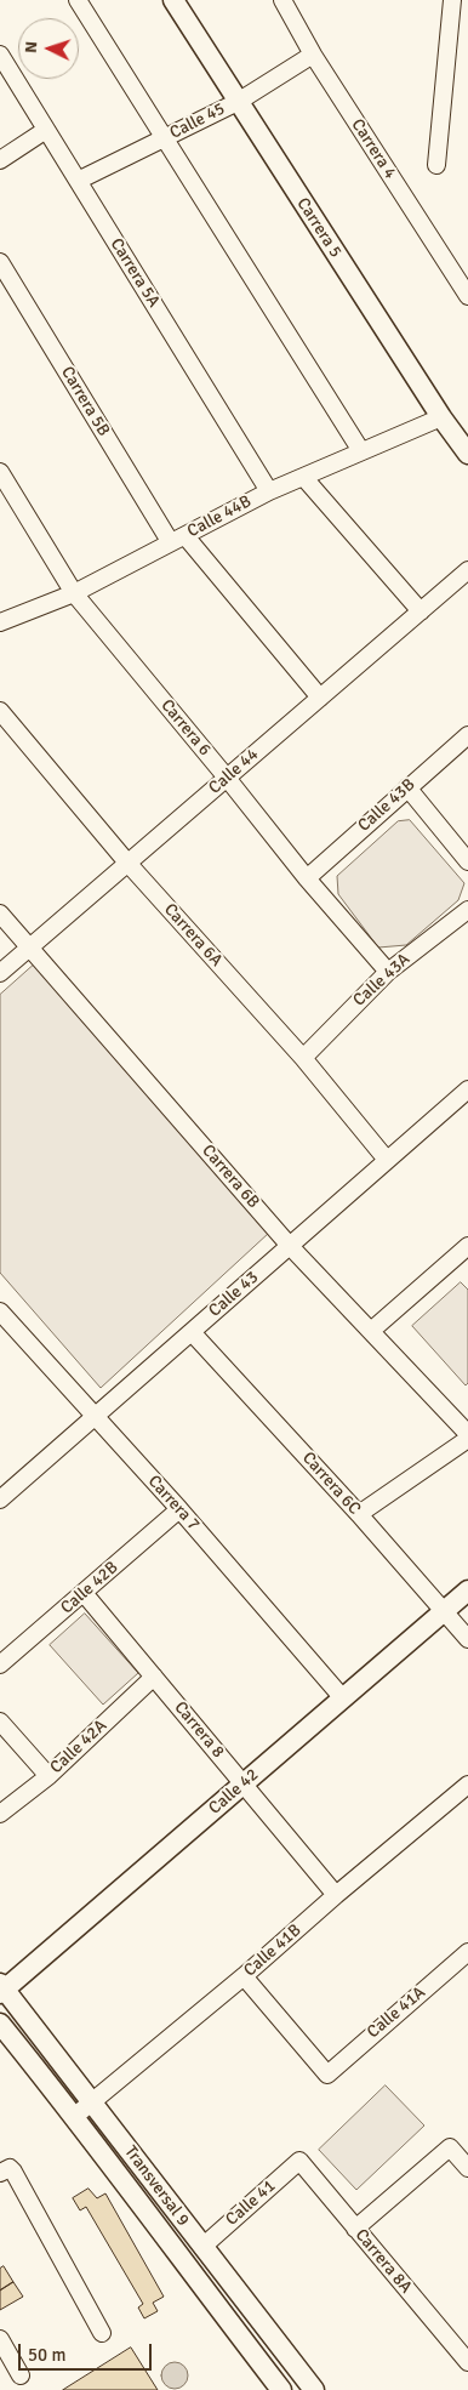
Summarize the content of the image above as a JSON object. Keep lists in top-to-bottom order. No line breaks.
{"streets":{"street":["Calle 45","Carrera 4","Carrera 5","Carrera 5A","Carrera 5B","Calle 44B","Carrera 6","Calle 44","Calle 43B","Carrera 6A","Calle 43A","Carrera 6B","Calle 43","Carrera 6C","Carrera 7","Calle 42B","Carrera 8","Calle 42A","Calle 42","Calle 41B","Calle 41A","Transversal 9","Calle 41","Carrera 8A"]},"crossings":[["Calle 45","Carrera 4"],["Calle 45","Carrera 5"],["Calle 45","Carrera 5A"],["Carrera 5","Calle 44B"],["Carrera 5A","Calle 44B"],["Carrera 5B","Calle 44B"],["Carrera 5B","Calle 44"],["Calle 44B","Carrera 6"],["Carrera 6","Calle 44"],["Carrera 6","Calle 43B"],["Carrera 6","Calle 43A"],["Calle 44","Carrera 6A"],["Calle 44","Carrera 6B"],["Carrera 6A","Calle 43A"],["Carrera 6A","Calle 43"],["Carrera 6B","Calle 43"],["Calle 43","Carrera 6C"],["Calle 43","Carrera 7"],["Carrera 6C","Calle 42"],["Carrera 7","Calle 42B"],["Carrera 7","Calle 42"],["Calle 42B","Carrera 8"],["Carrera 8","Calle 42A"],["Carrera 8","Calle 42"],["Carrera 8","Calle 41B"],["Calle 42","Transversal 9"],["Calle 41B","Calle 41A"],["Calle 41B","Transversal 9"],["Transversal 9","Calle 41"],["Calle 41","Carrera 8A"]],"scale_bar":"50 m","north":"left"}
